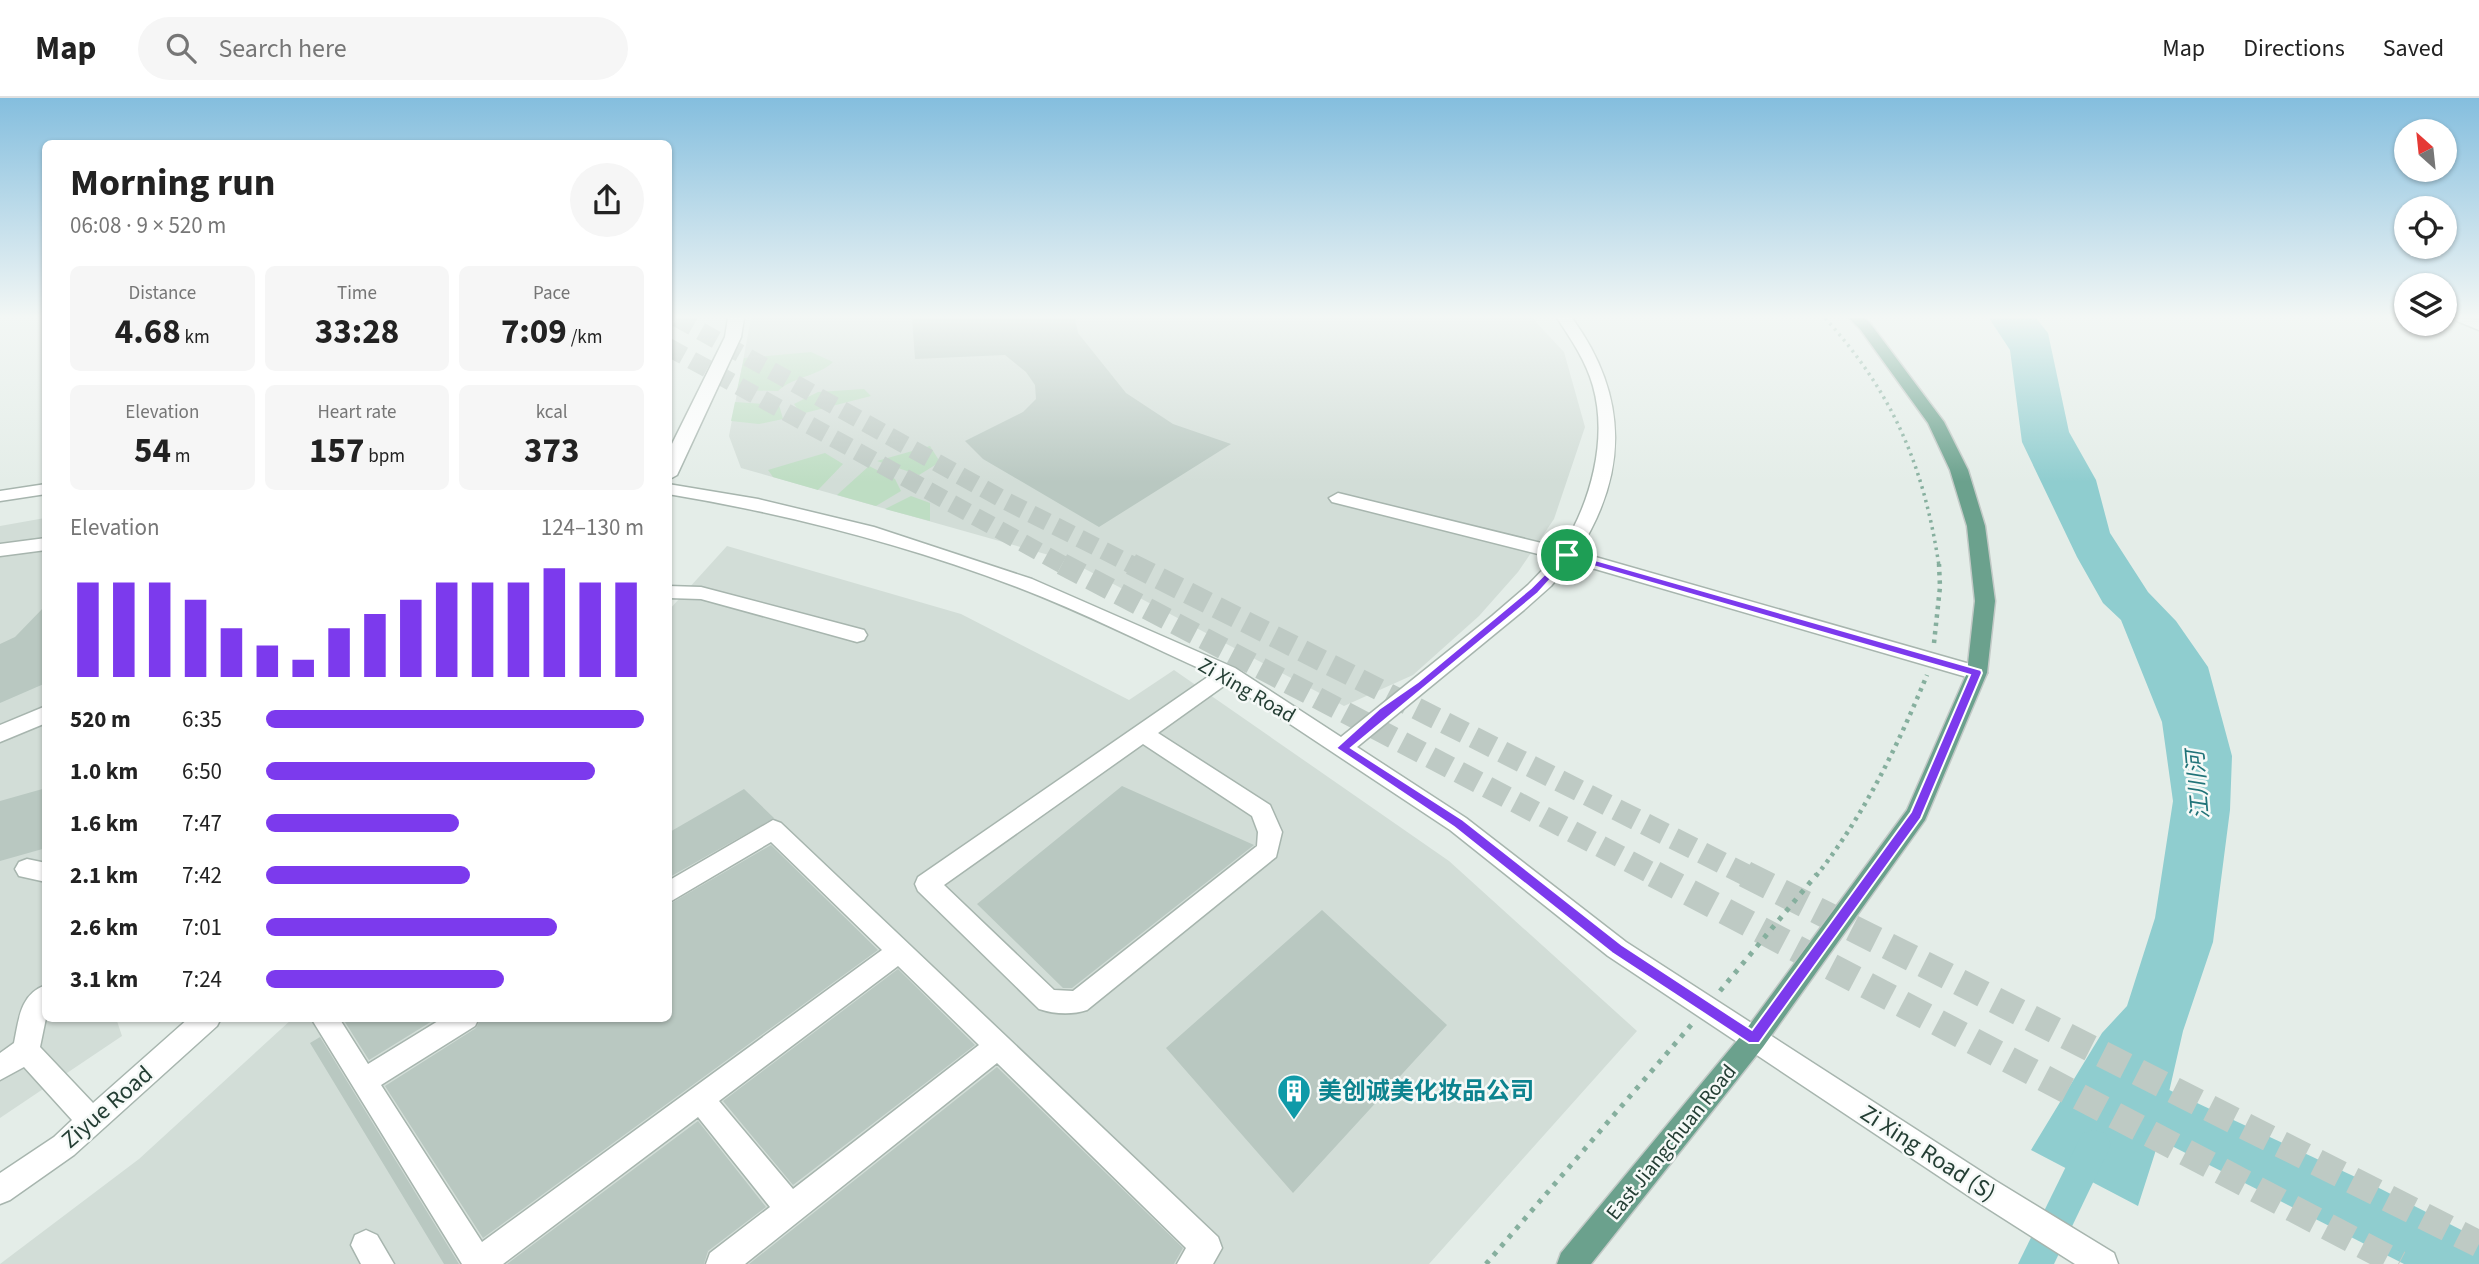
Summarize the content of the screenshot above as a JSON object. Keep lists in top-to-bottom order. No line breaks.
{"streets":{"main road":["East Jiangchuan Road"],"street":["Zi Xing Road","Ziyue Road","Zi Xing Road (S)"]},"crossings":[["Zi Xing Road","East Jiangchuan Road"],["Zi Xing Road","Zi Xing Road (S)"],["East Jiangchuan Road","Zi Xing Road (S)"]],"water":["江川河"],"places":{"building":["美创诚美化妆品公司"]},"north":"top left","page":{"header":"Map","search":"Search here","nav":["Map","Directions","Saved"],"heading":["Morning run","06:08 · 9 × 520 m"],"stats":[["Distance","4.68 km"],["Time","33:28"],["Pace","7:09 /km"],["Elevation","54 m"],["Heart rate","157 bpm"],["kcal","373"]],"chart":["Elevation","124–130 m"],"list":[{"name":"520 m","note":"6:35"},{"name":"1.0 km","note":"6:50"},{"name":"1.6 km","note":"7:47"},{"name":"2.1 km","note":"7:42"},{"name":"2.6 km","note":"7:01"},{"name":"3.1 km","note":"7:24"}]}}
